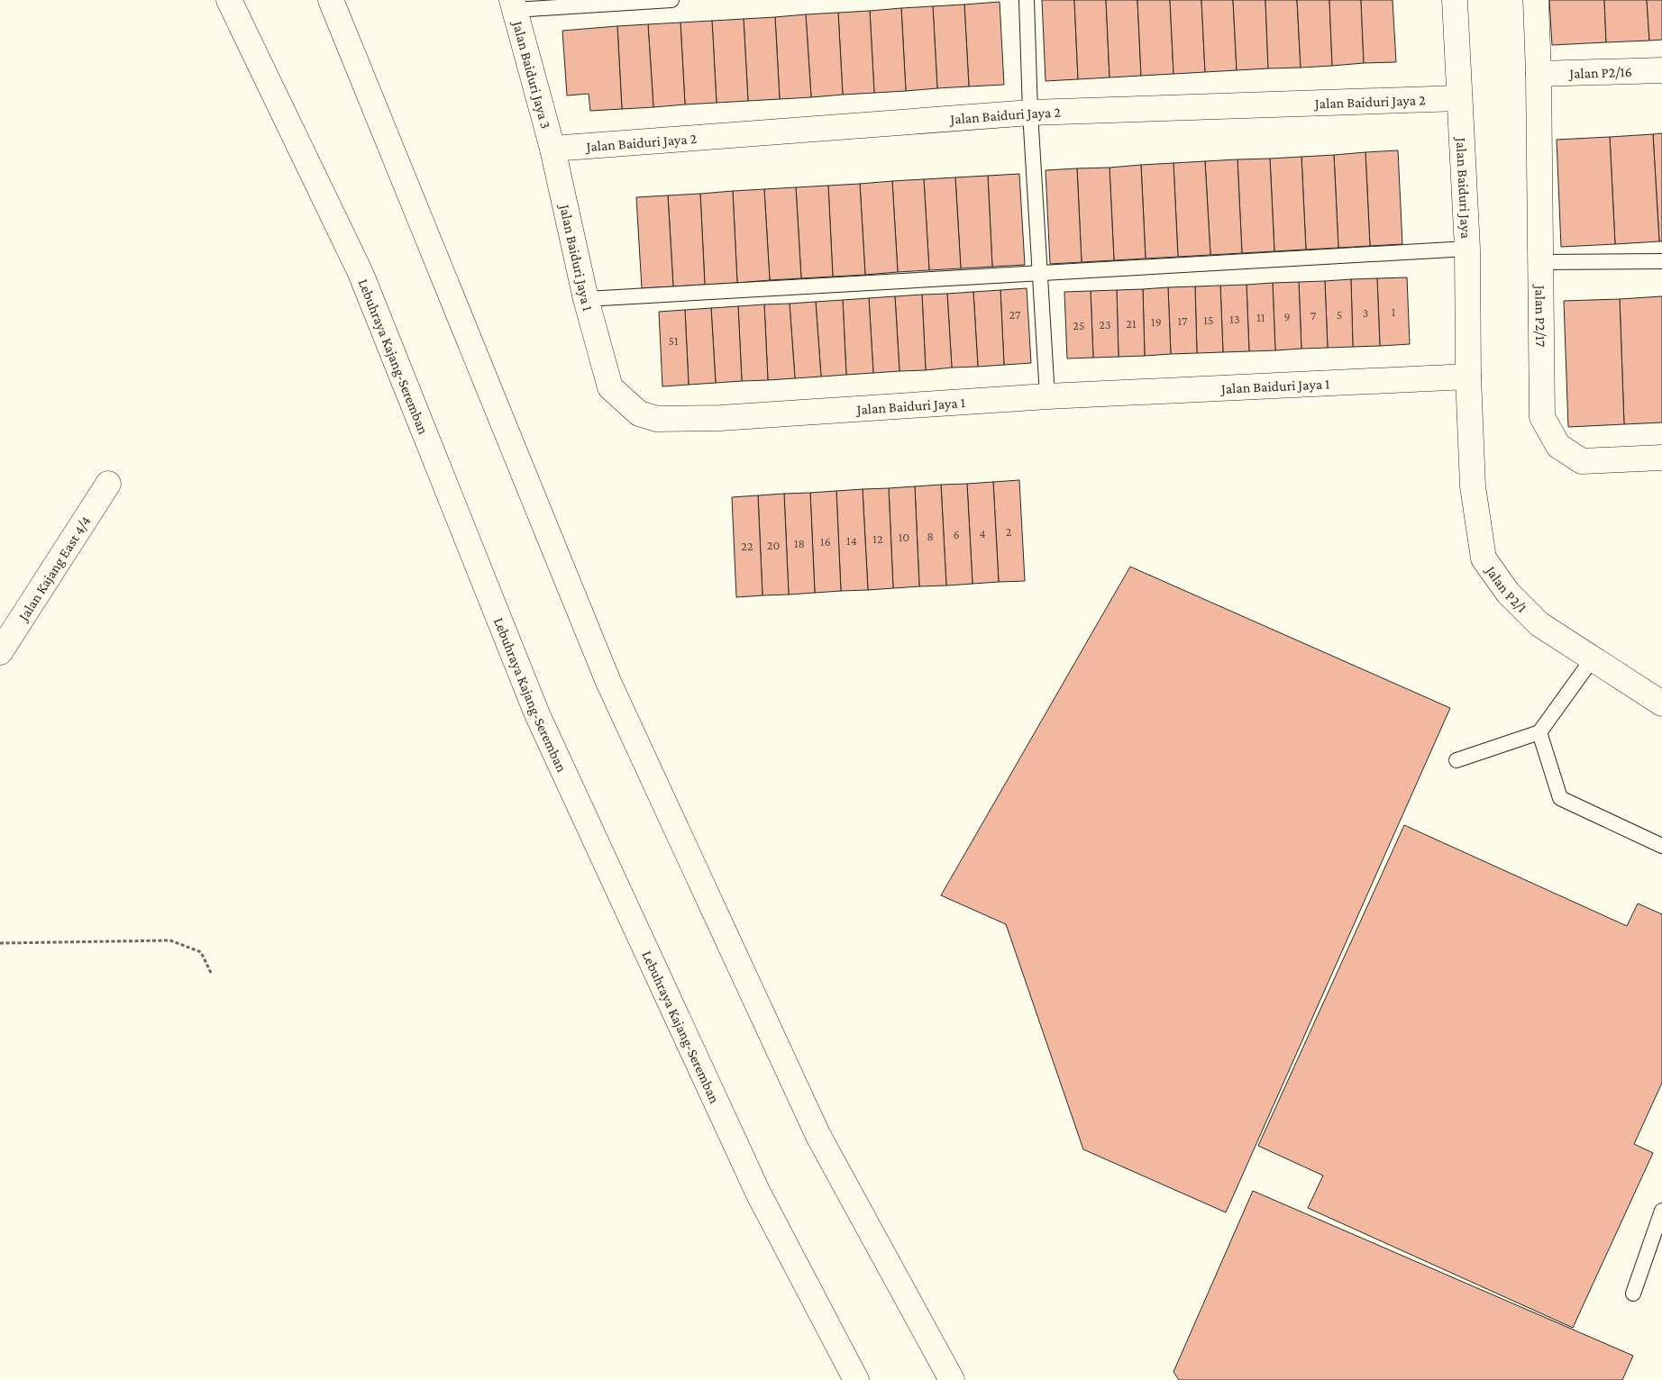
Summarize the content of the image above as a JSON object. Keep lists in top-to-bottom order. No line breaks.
{"streets":{"main road":["Jalan P2/16","Jalan Baiduri Jaya 3","Jalan Baiduri Jaya 2","Jalan Baiduri Jaya","Jalan Baiduri Jaya 1","Jalan P2/17","Lebuhraya Kajang-Seremban","Jalan Kajang East 4/4","Jalan P2/1"]},"crossings":[["Jalan P2/16","Jalan P2/17"],["Jalan Baiduri Jaya 3","Jalan Baiduri Jaya 2"],["Jalan Baiduri Jaya 3","Jalan Baiduri Jaya 1"],["Jalan Baiduri Jaya 2","Jalan Baiduri Jaya"],["Jalan Baiduri Jaya 2","Jalan Baiduri Jaya 1"],["Jalan Baiduri Jaya","Jalan Baiduri Jaya 1"],["Jalan Baiduri Jaya","Jalan P2/1"],["Jalan Baiduri Jaya 1","Jalan P2/1"]],"house_numbers":["1","3","27","5","7","9","11","13","15","17","19","21","23","25","51","2","4","6","8","10","12","14","16","18","20","22"]}
